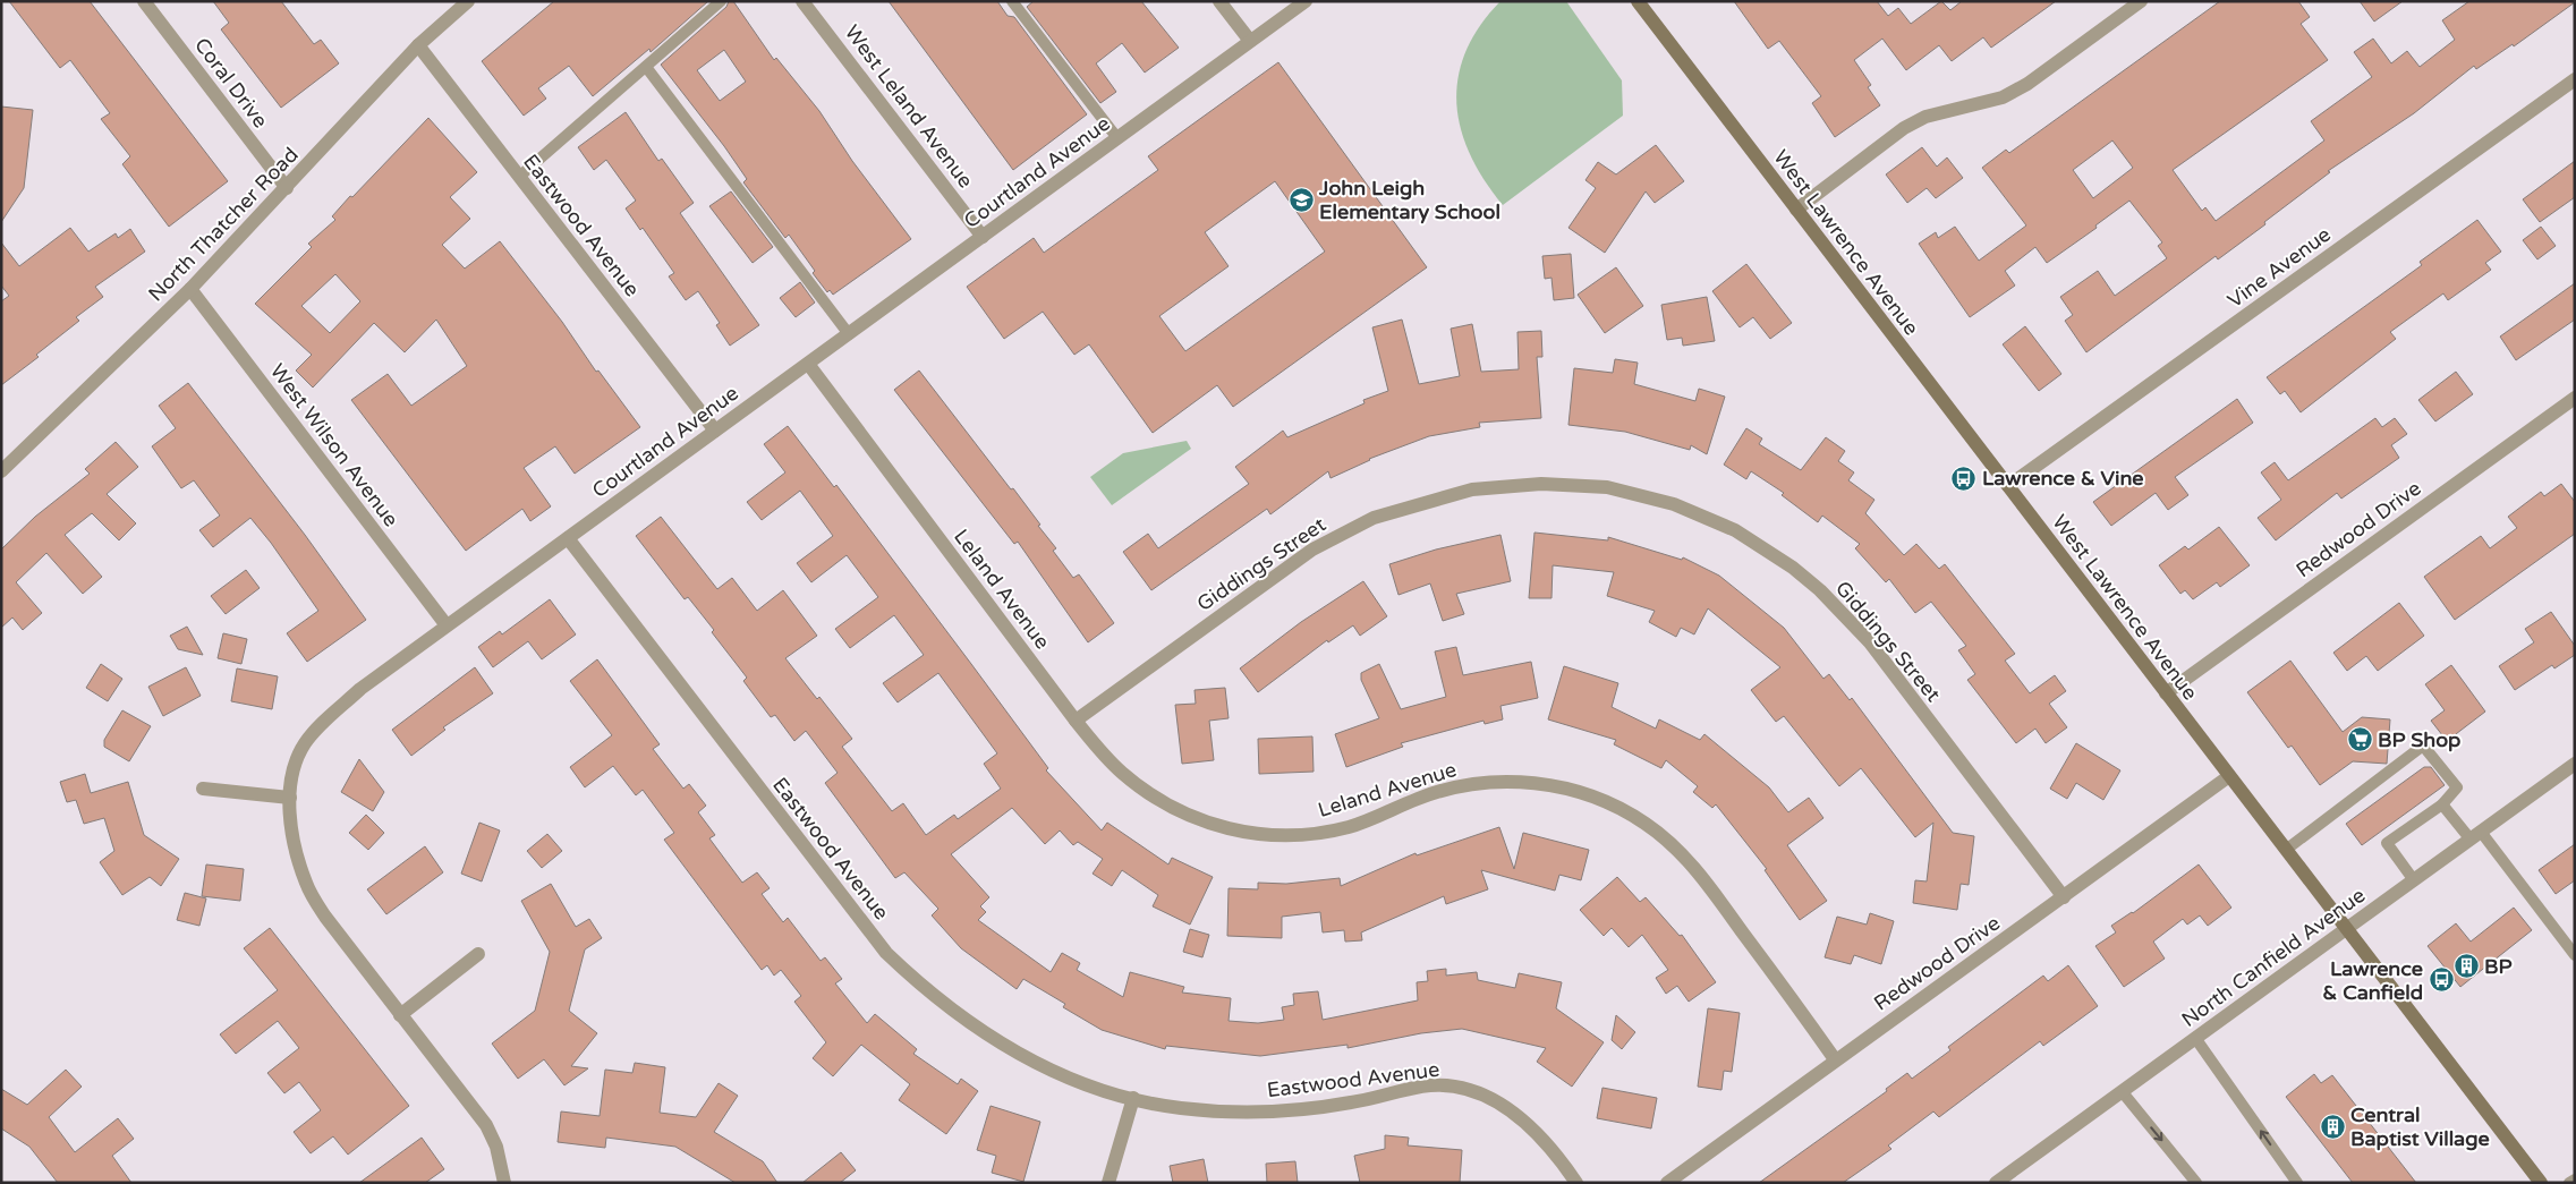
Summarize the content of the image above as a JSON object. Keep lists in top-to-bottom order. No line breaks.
{"streets":{"main road":["West Lawrence Avenue"],"street":["Coral Drive","West Leland Avenue","Courtland Avenue","North Thatcher Road","Eastwood Avenue","Vine Avenue","West Wilson Avenue","Redwood Drive","Giddings Street","Leland Avenue","North Canfield Avenue"]},"crossings":[["Coral Drive","North Thatcher Road"],["West Leland Avenue","Courtland Avenue"],["Courtland Avenue","Eastwood Avenue"],["Courtland Avenue","West Wilson Avenue"],["Courtland Avenue","Leland Avenue"],["North Thatcher Road","Eastwood Avenue"],["North Thatcher Road","West Wilson Avenue"],["West Lawrence Avenue","Vine Avenue"],["West Lawrence Avenue","Redwood Drive"],["West Lawrence Avenue","North Canfield Avenue"],["Redwood Drive","Giddings Street"],["Redwood Drive","Leland Avenue"],["Giddings Street","Leland Avenue"]],"places":{"school or university":["John Leigh Elementary School"],"bus stop":["Lawrence & Vine","Lawrence & Canfield"],"supermarket":["BP Shop"],"building":["BP","Central Baptist Village"]}}
